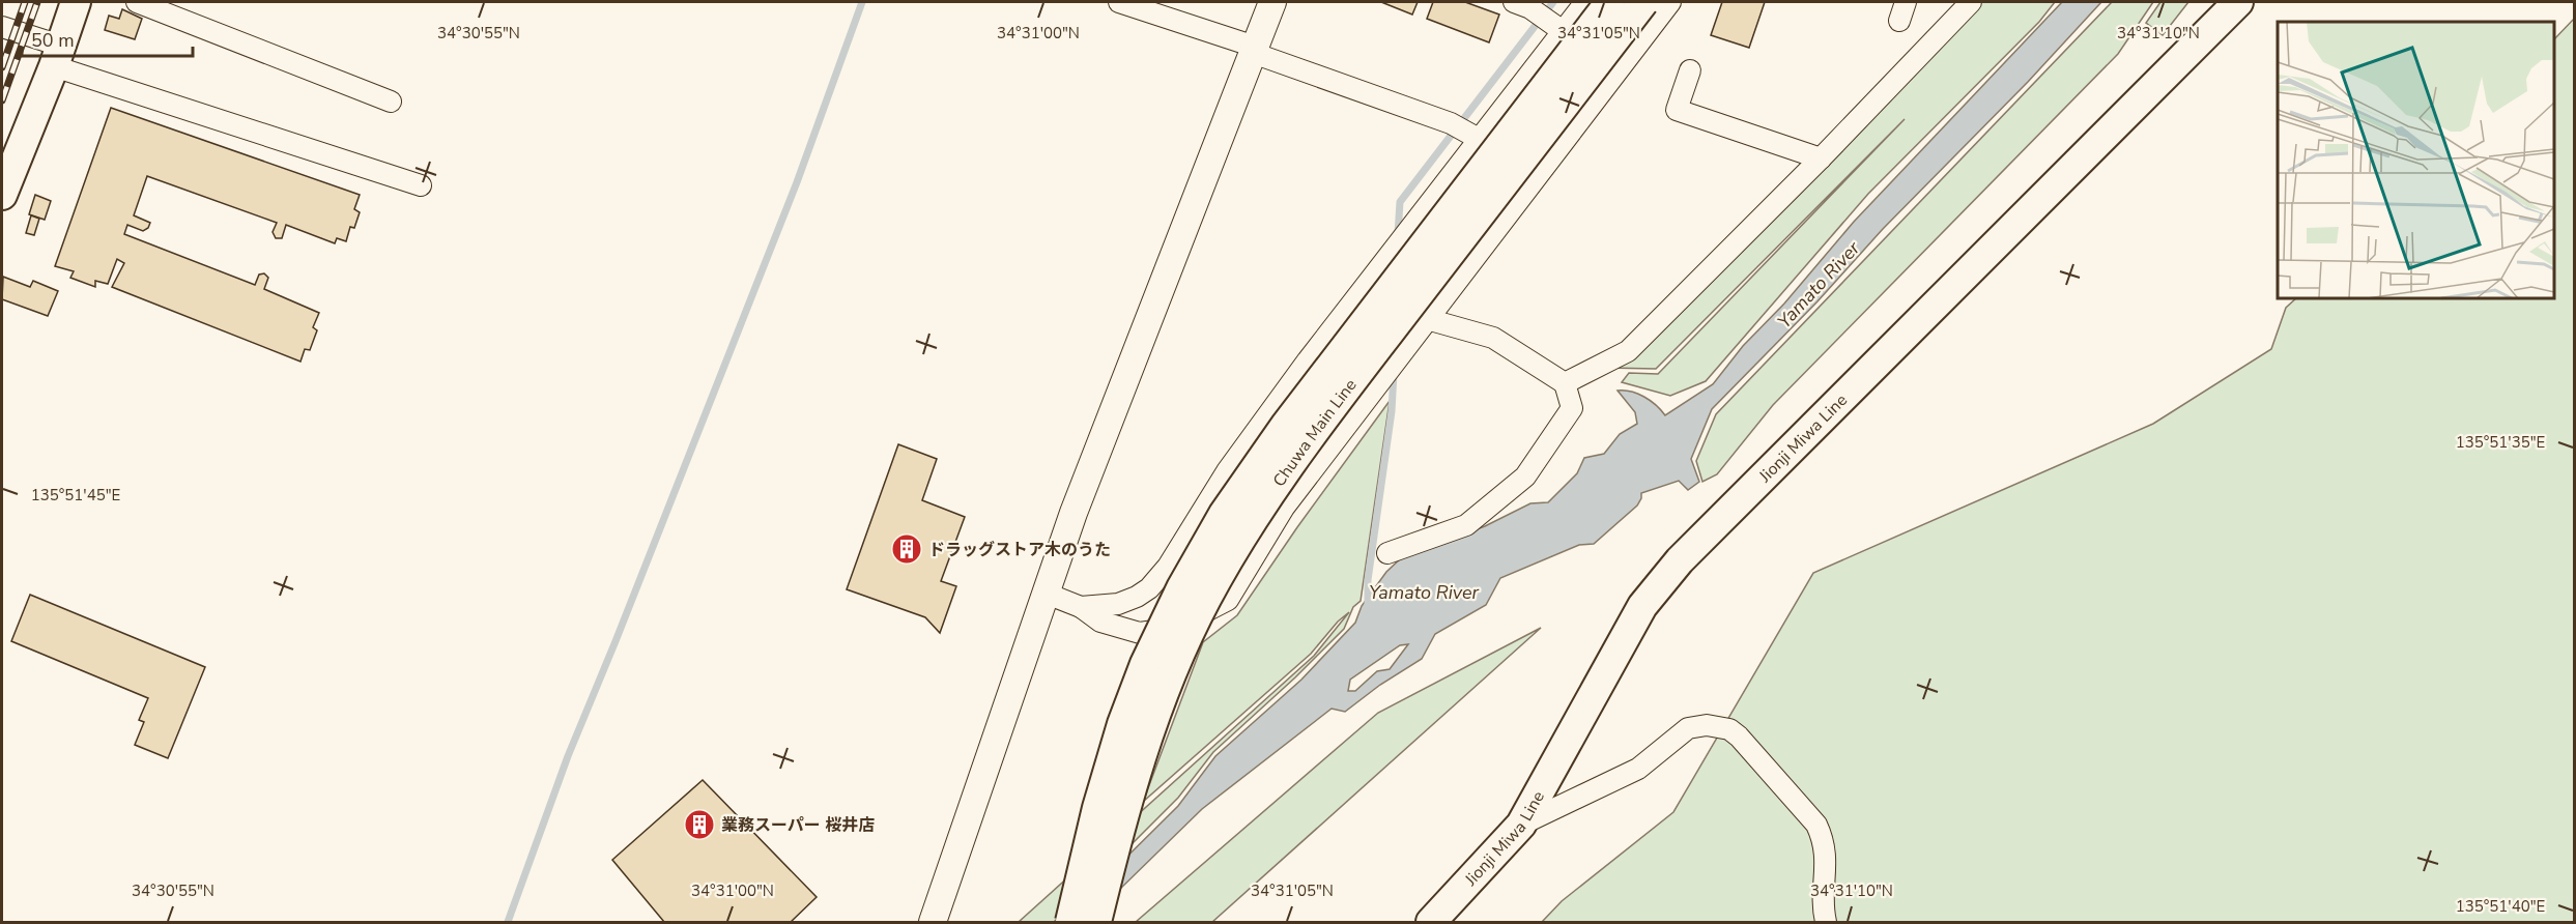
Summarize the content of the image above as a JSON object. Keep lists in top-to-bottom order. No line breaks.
{"streets":{"main road":["Chuwa Main Line","Jionji Miwa Line"]},"water":["Yamato River"],"places":{"building":["ドラッグストア木のうた","業務スーパー 桜井店"]},"scale_bar":"50 m","coordinates":["34°30'55\"N","34°31'00\"N","34°31'05\"N","34°31'10\"N","135°51'35\"E","135°51'45\"E","135°51'40\"E"]}
